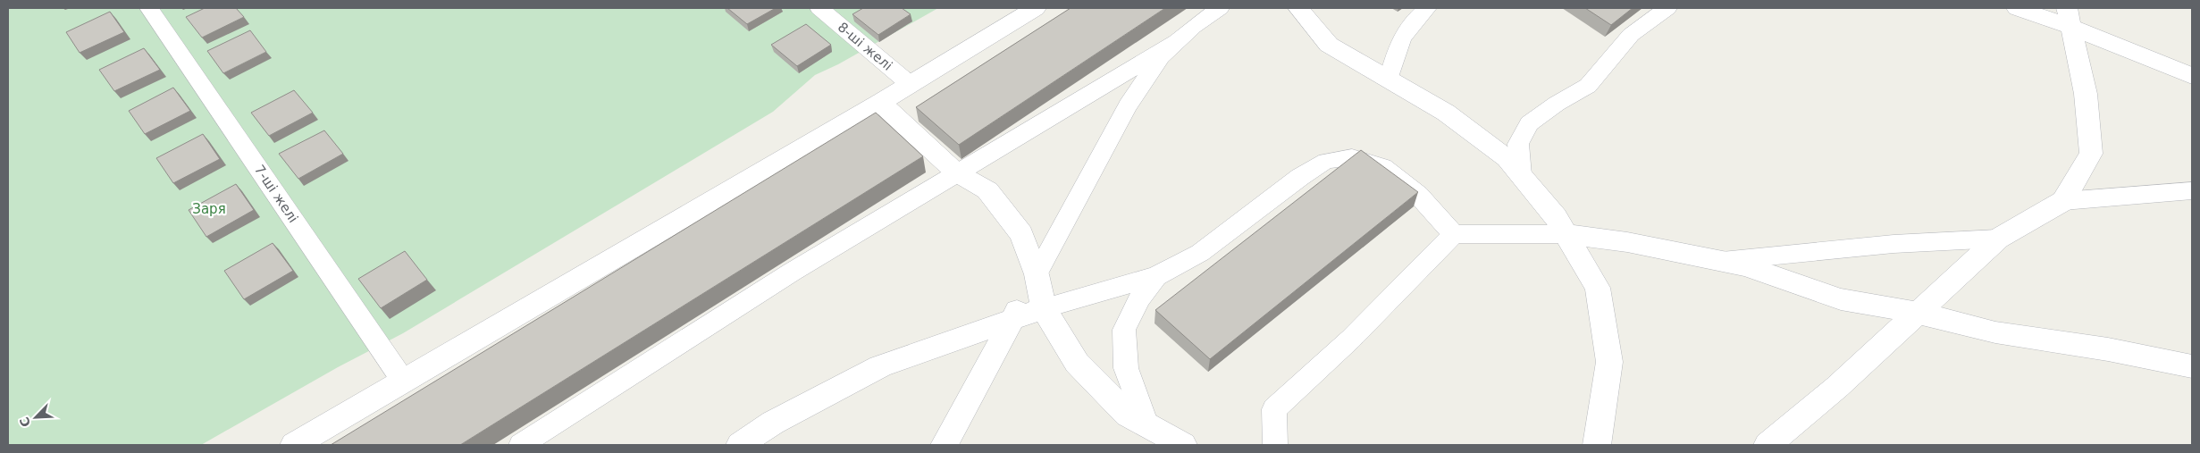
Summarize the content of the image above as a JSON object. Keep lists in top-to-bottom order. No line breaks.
{"streets":{"lane":["8-ші желі","7-ші желі"]},"parks":["Заря"],"north":"bottom left"}
